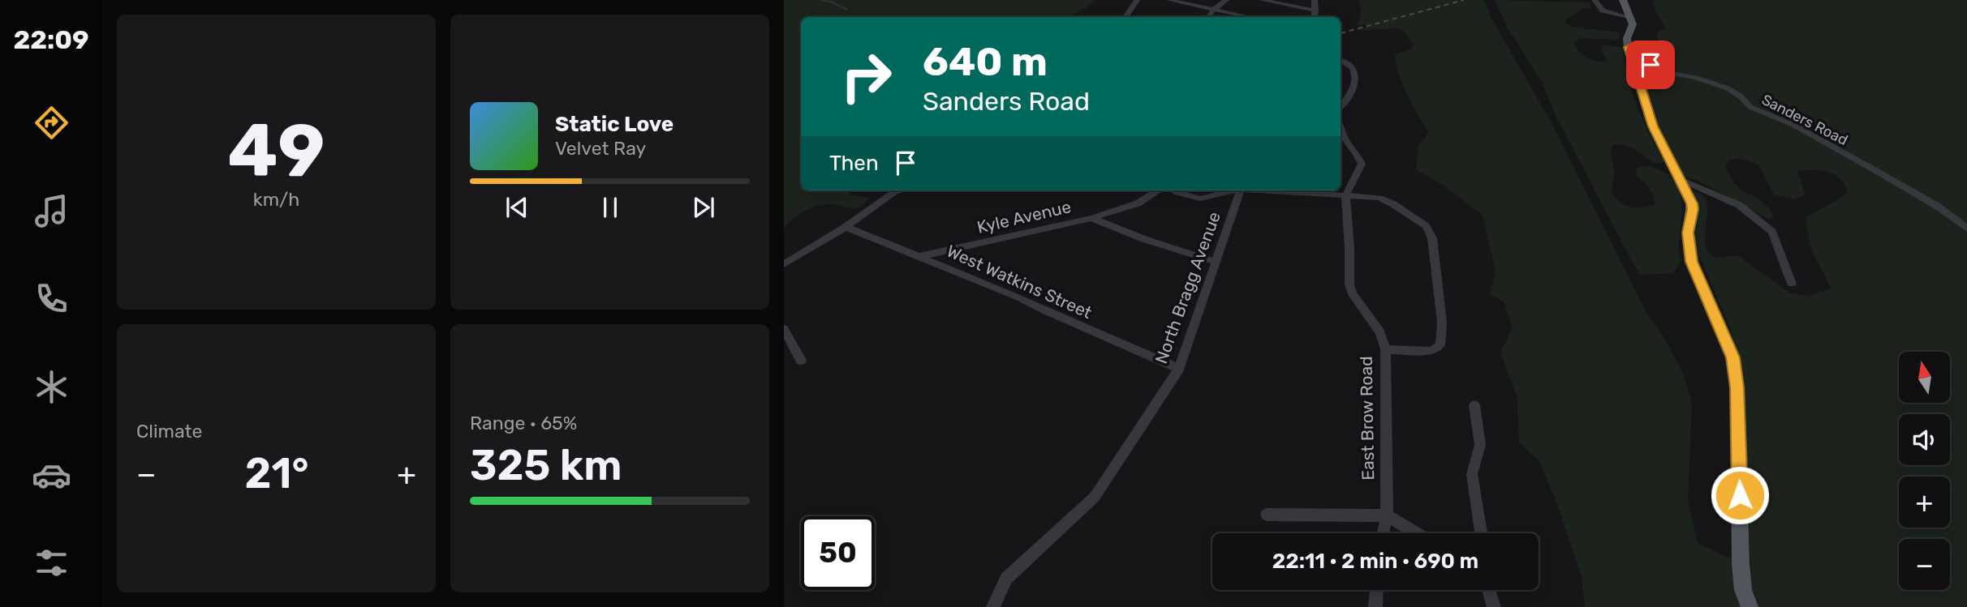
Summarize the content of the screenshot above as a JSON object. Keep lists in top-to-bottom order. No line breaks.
{"streets":{"street":["Sanders Road","Kyle Avenue","West Watkins Street","North Bragg Avenue","East Brow Road"]},"crossings":[["Kyle Avenue","West Watkins Street"],["West Watkins Street","North Bragg Avenue"]],"north":"top","page":{"tabs":"22:09","tile":[["49","km/h"],"Climate",["Range · 65%","325 km"]],"turn":["640 m","Sanders Road"],"song":["Static Love","Velvet Ray"],"then":"Then","map_buttons":["+","−"],"heat":["−","21°","+"],"limit":"50","trip":"22:11 · 2 min · 690 m"}}
